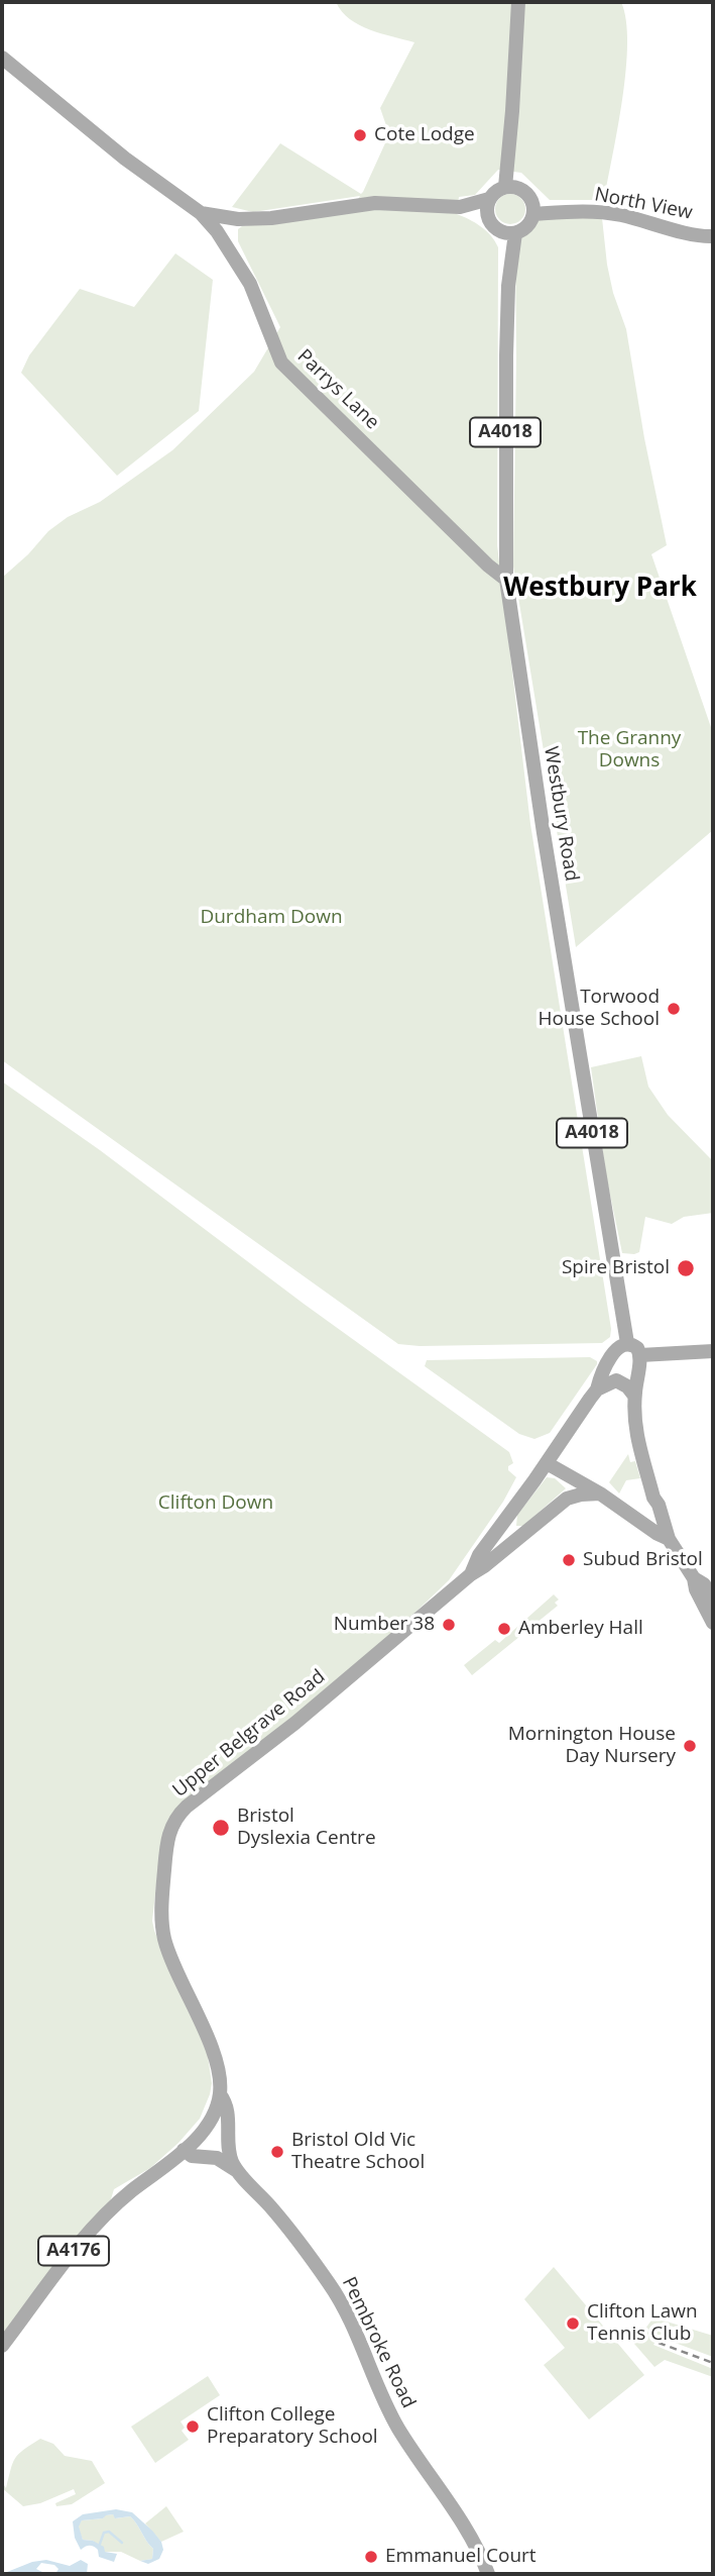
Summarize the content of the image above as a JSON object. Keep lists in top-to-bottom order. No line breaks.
{"streets":{"main road":["North View","Parrys Lane","A4018","Westbury Road","Upper Belgrave Road","A4176","Pembroke Road"]},"crossings":[["North View","Parrys Lane"],["North View","Westbury Road"],["Parrys Lane","Westbury Road"],["Westbury Road","Upper Belgrave Road"],["Upper Belgrave Road","A4176"],["Upper Belgrave Road","Pembroke Road"],["A4176","Pembroke Road"]],"districts":["Westbury Park"],"parks":["The Granny Downs","Durdham Down","Clifton Down"],"places":["Cote Lodge","Torwood House School","Spire Bristol","Subud Bristol","Number 38","Amberley Hall","Mornington House Day Nursery","Bristol Dyslexia Centre","Bristol Old Vic Theatre School","Clifton Lawn Tennis Club","Clifton College Preparatory School","Emmanuel Court"]}
